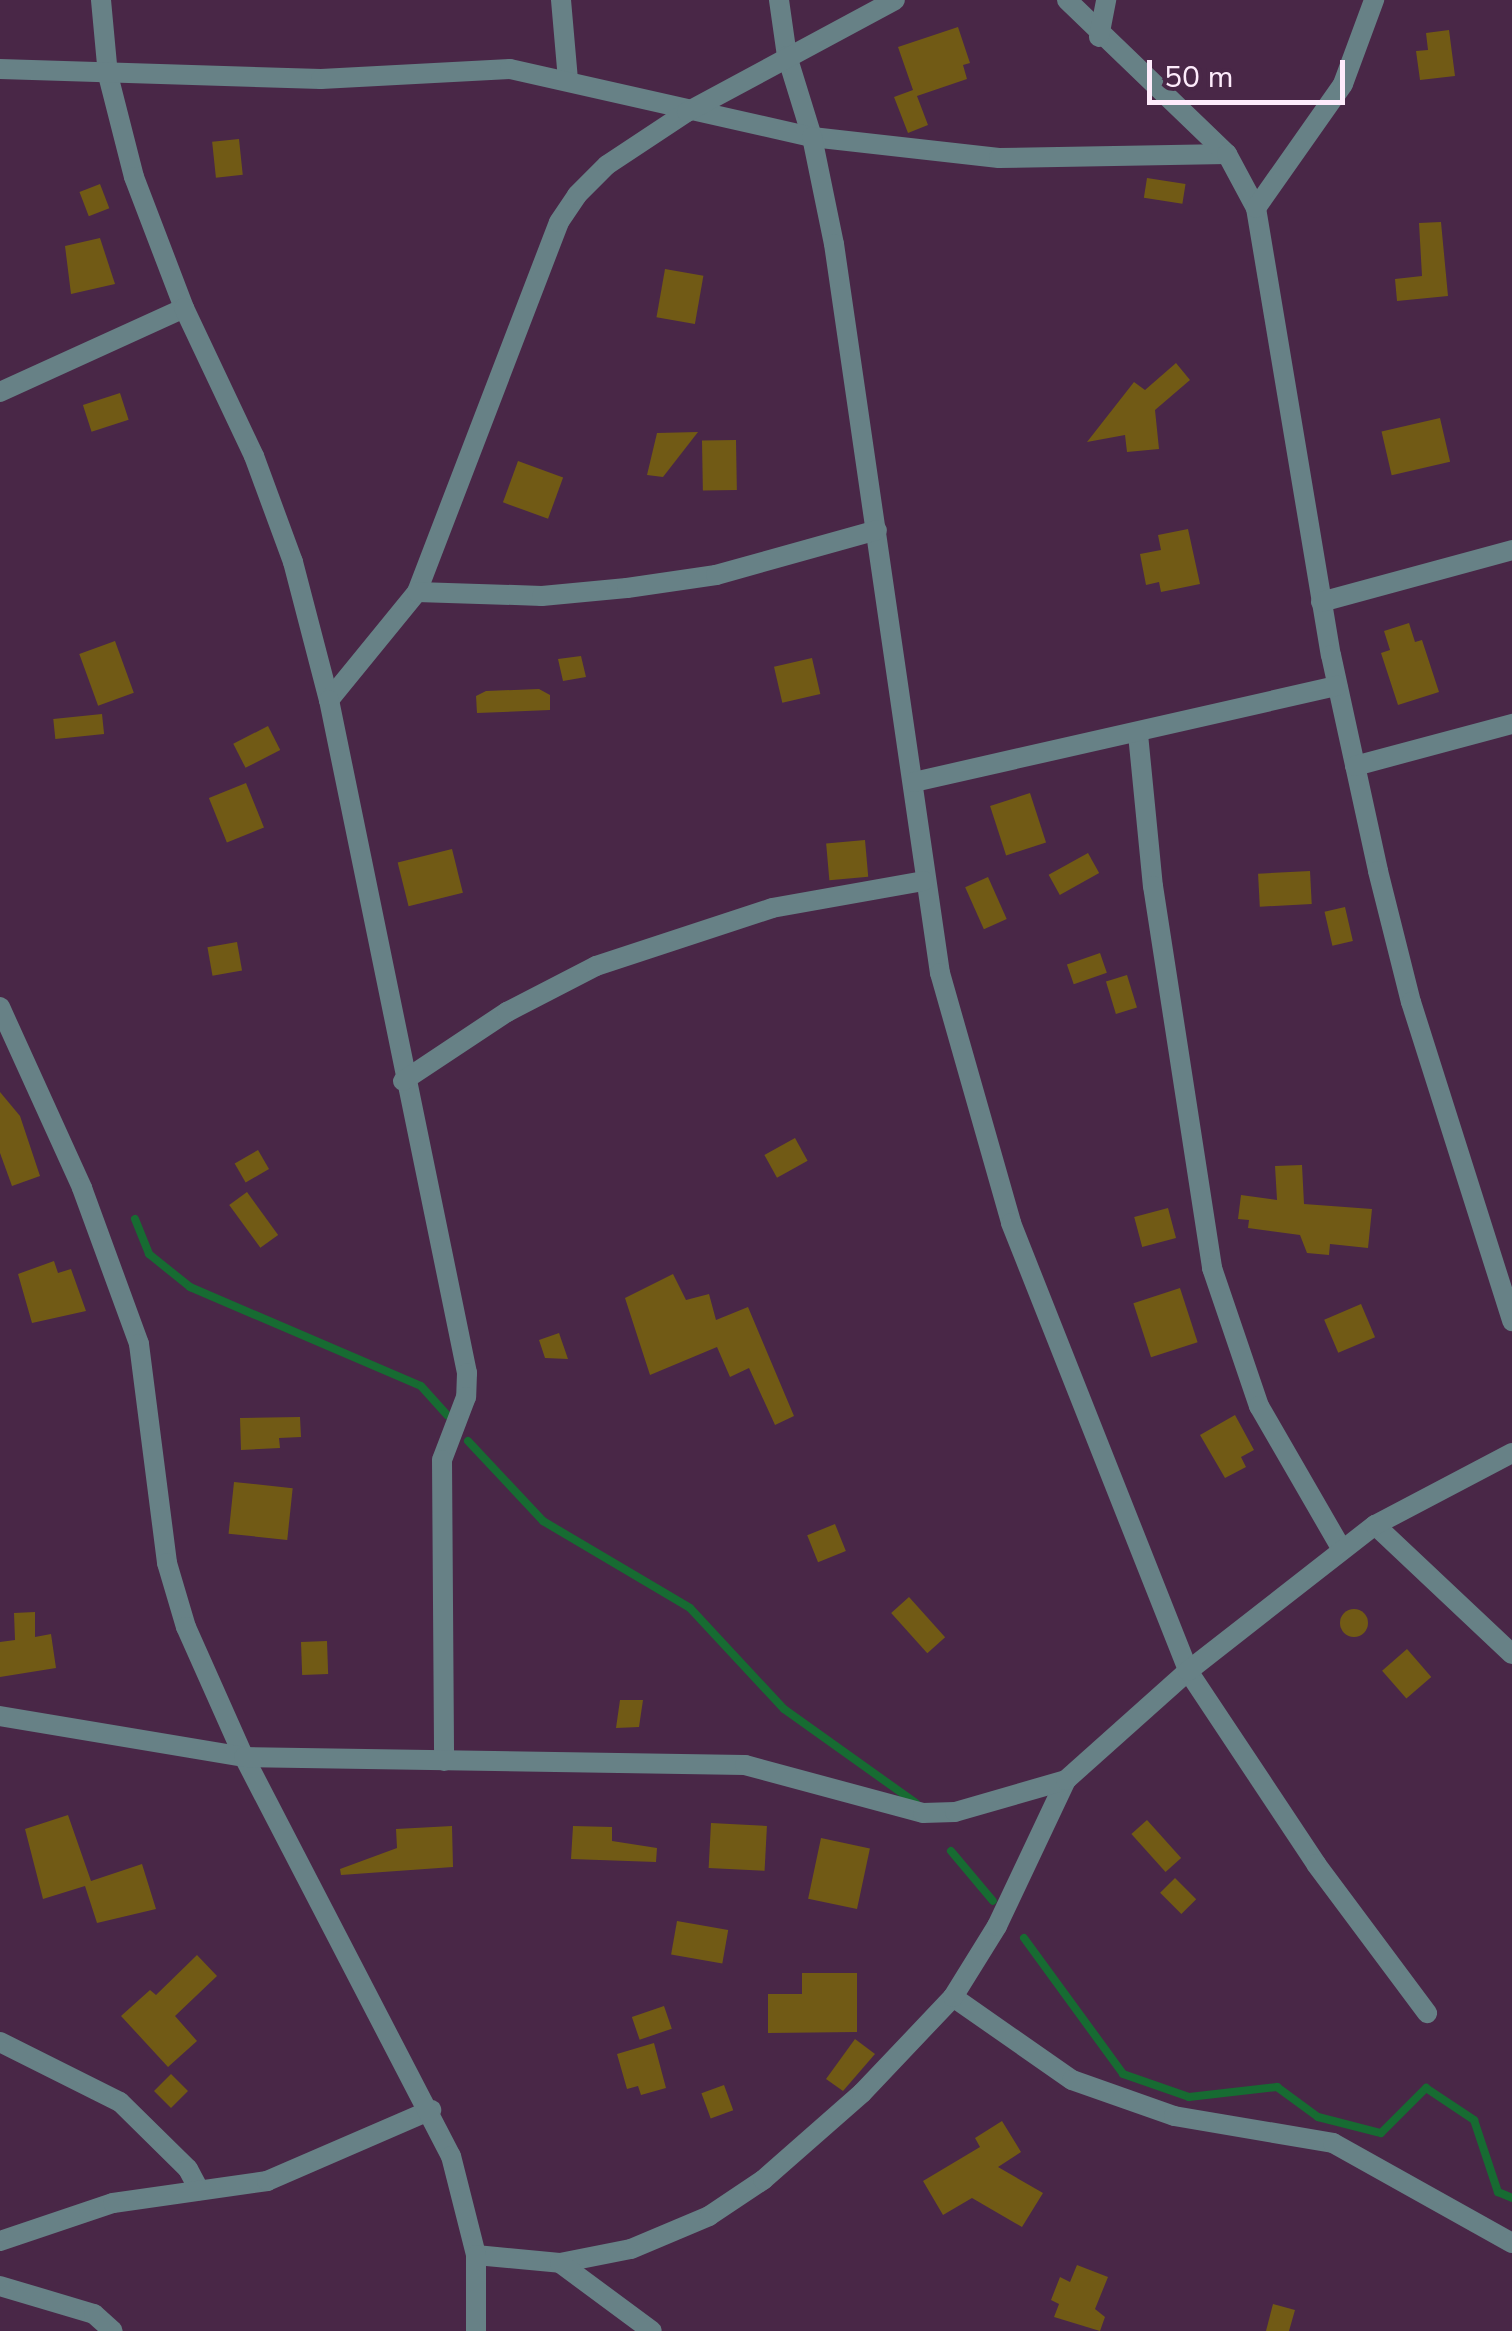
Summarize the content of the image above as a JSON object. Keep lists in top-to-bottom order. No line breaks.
{"scale_bar":"50 m"}
